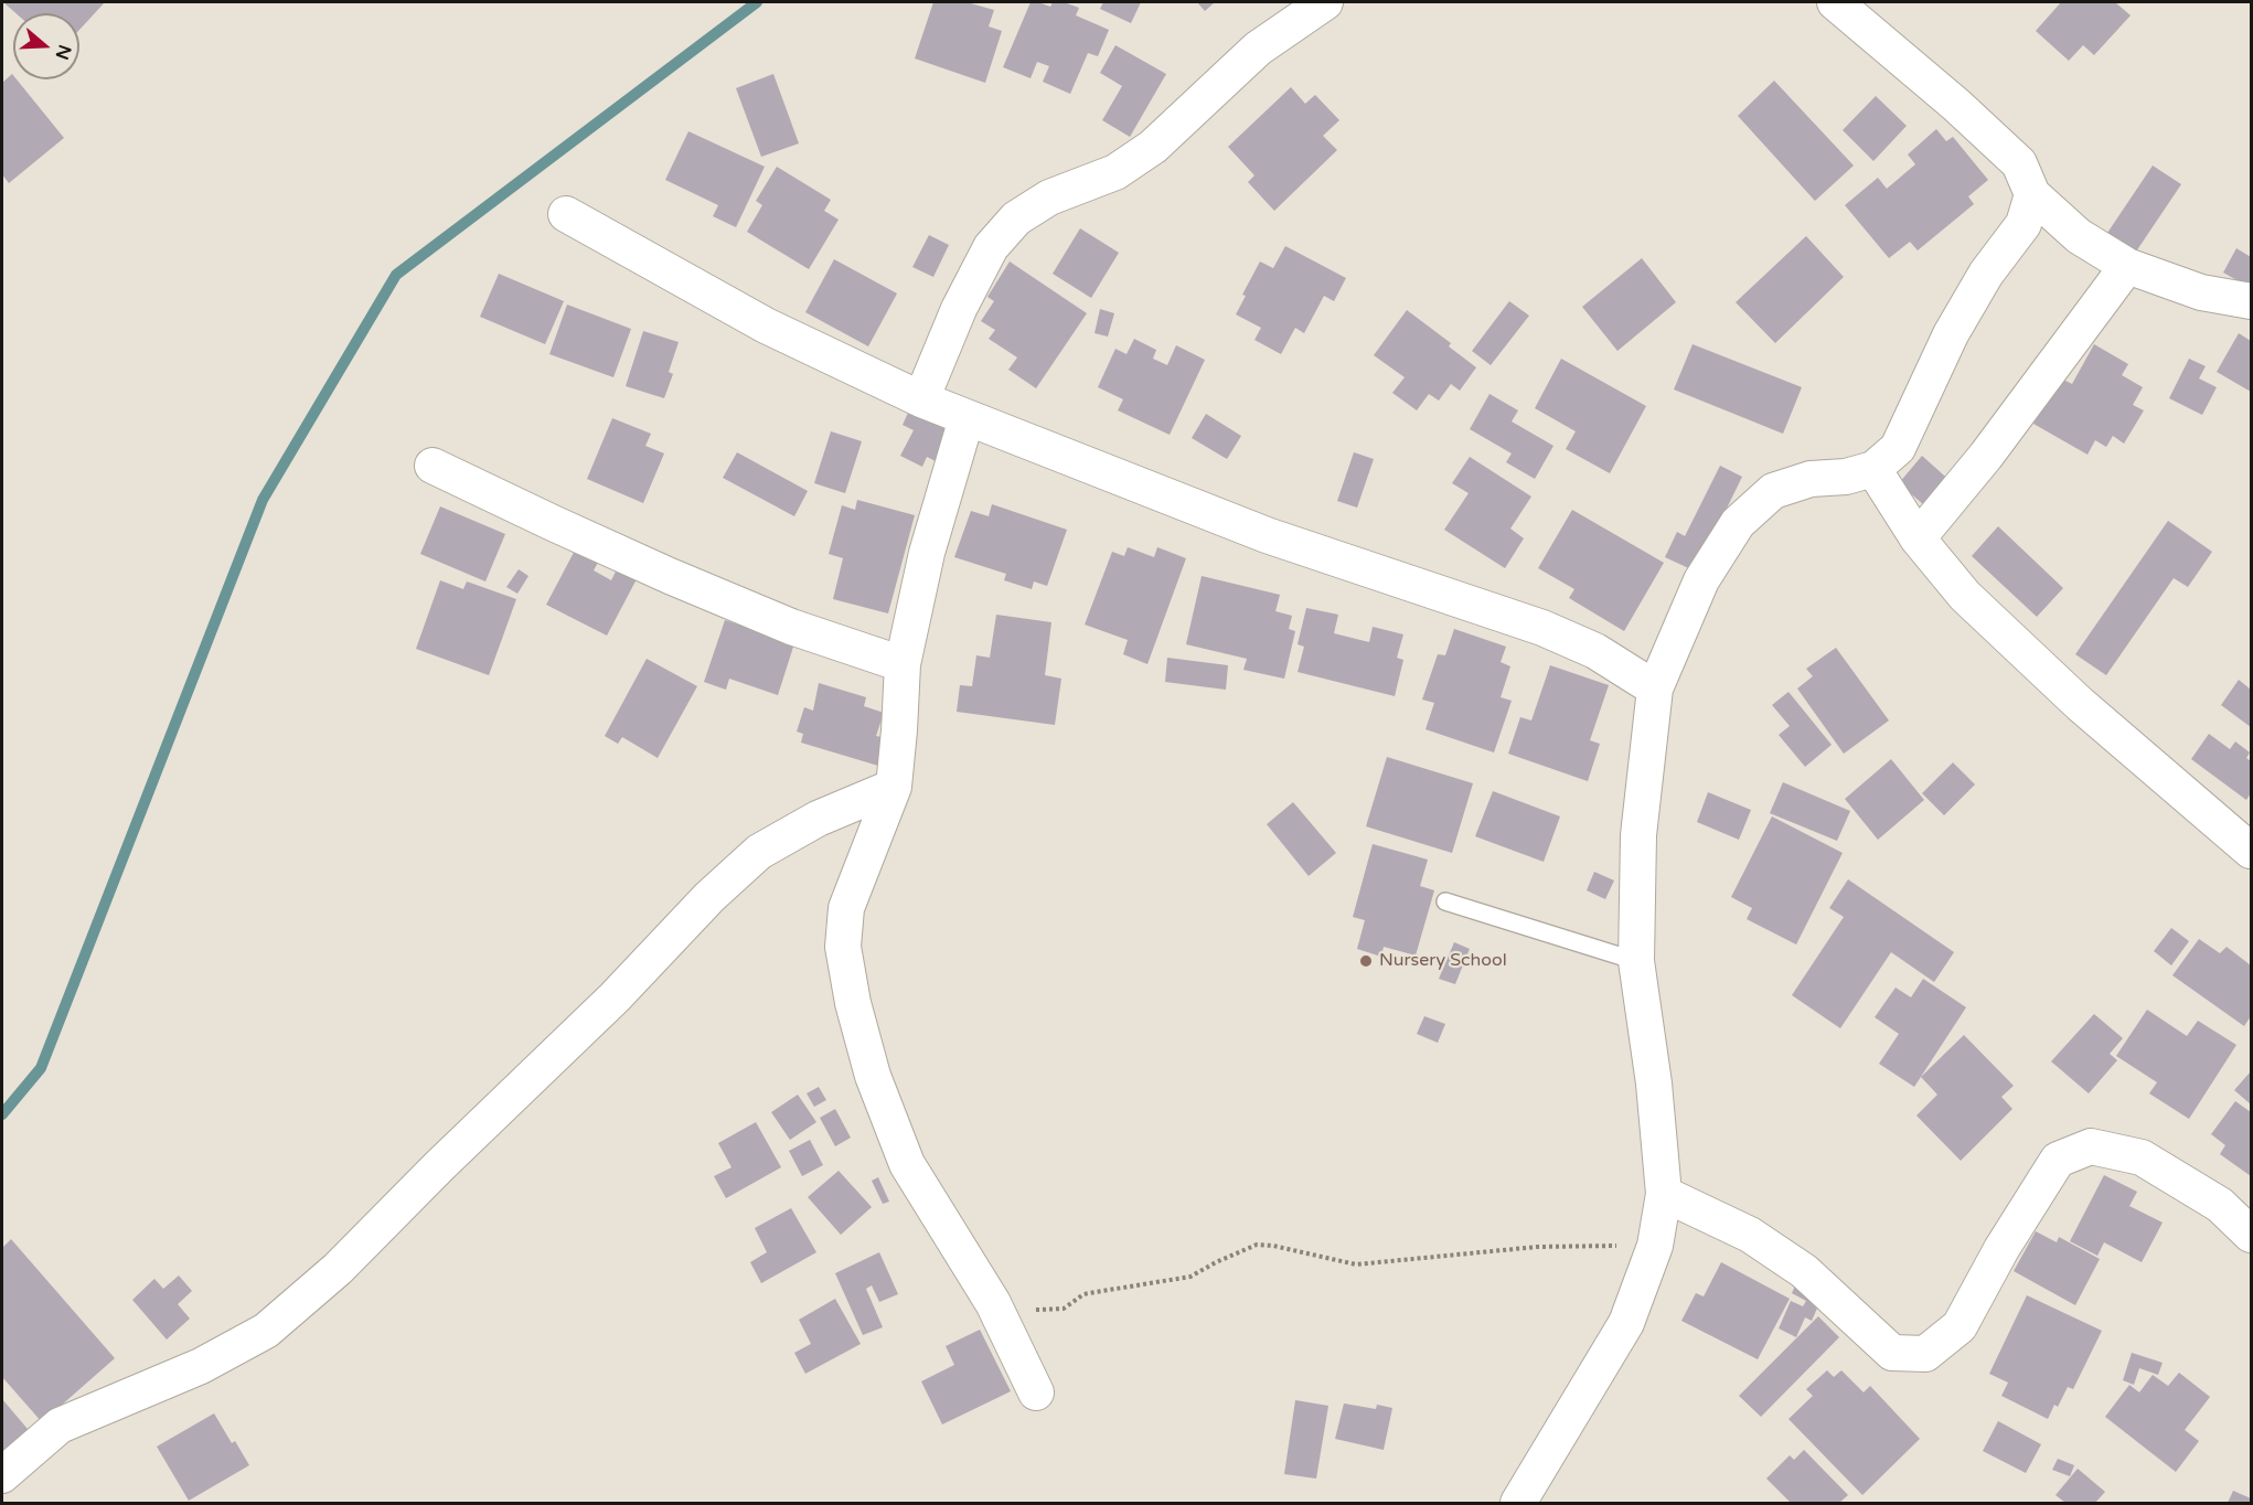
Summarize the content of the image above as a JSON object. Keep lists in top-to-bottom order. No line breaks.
{"places":["Nursery School"],"north":"right"}
